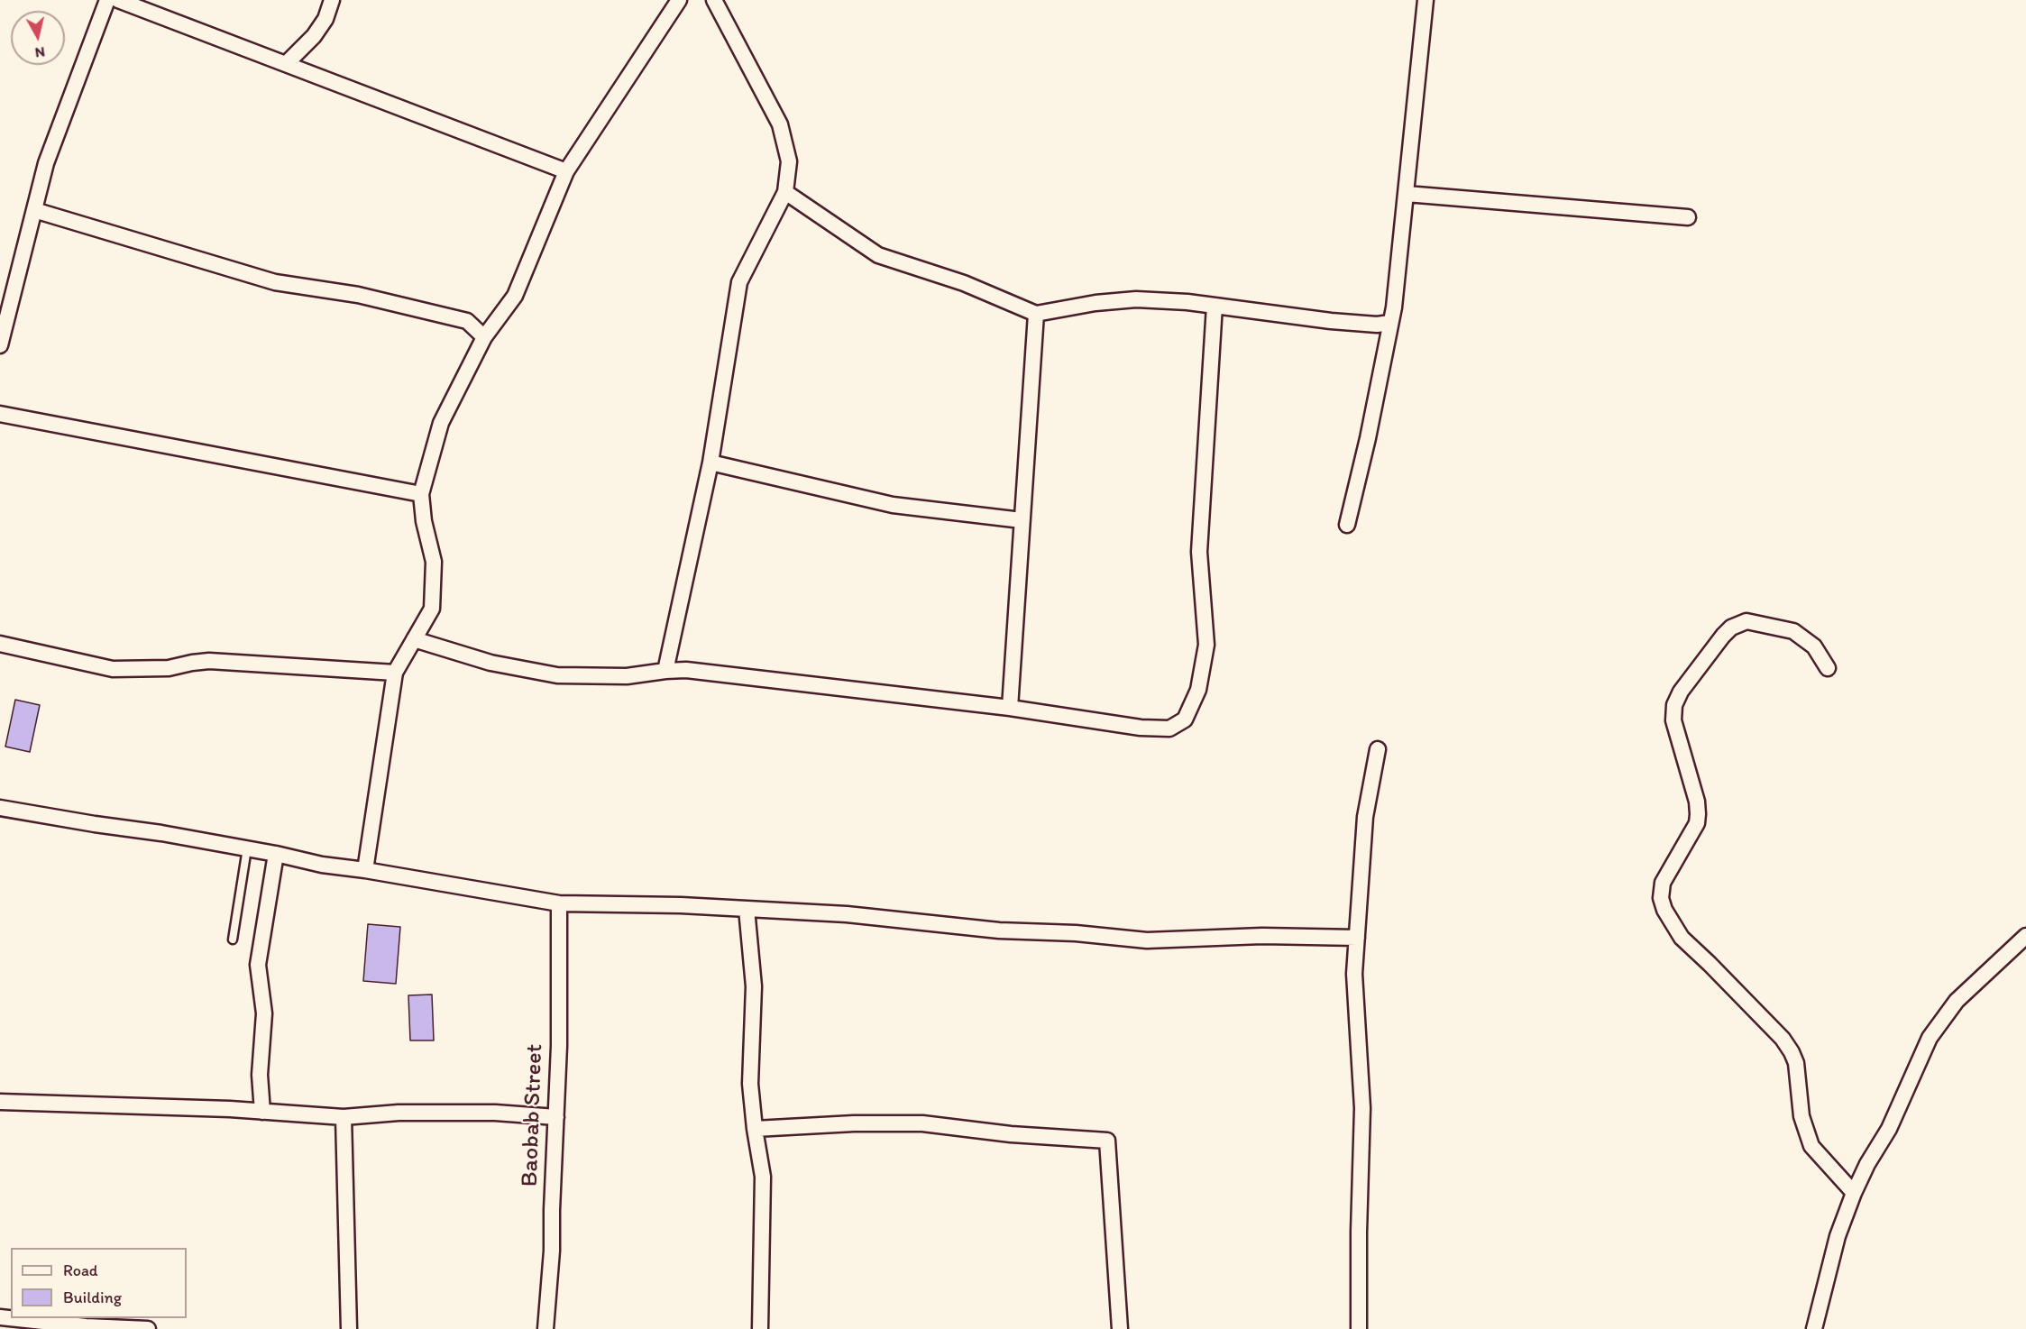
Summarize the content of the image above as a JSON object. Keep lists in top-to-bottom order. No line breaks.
{"streets":{"street":["Baobab Street"]},"legend":["Road","Building"],"north":"bottom"}
